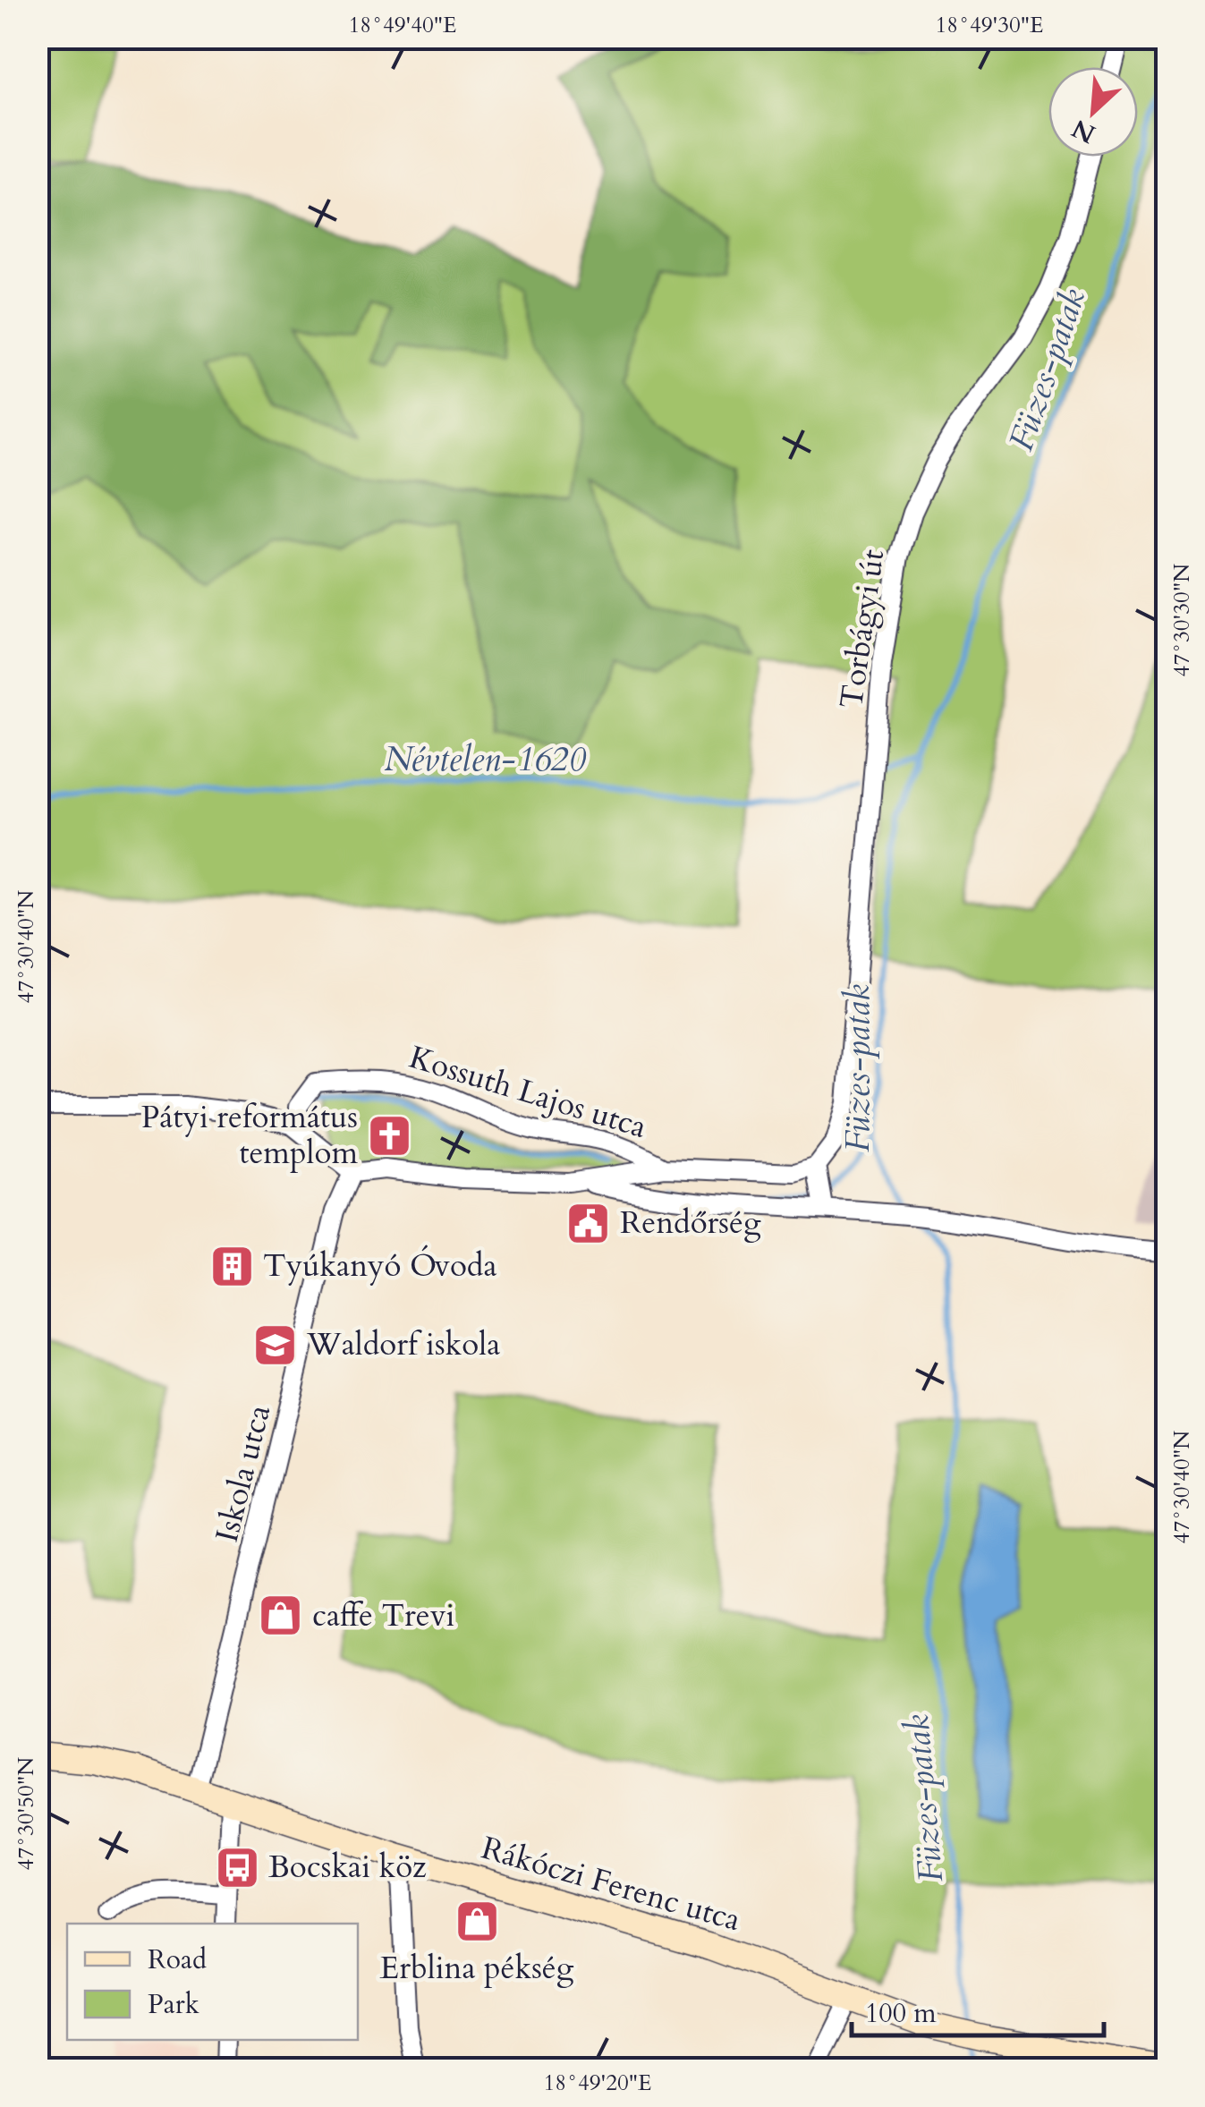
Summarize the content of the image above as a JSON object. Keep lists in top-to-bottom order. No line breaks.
{"streets":{"main road":["Rákóczi Ferenc utca"],"street":["Torbágyi út","Kossuth Lajos utca","Iskola utca"]},"crossings":[["Torbágyi út","Kossuth Lajos utca"],["Kossuth Lajos utca","Iskola utca"],["Iskola utca","Rákóczi Ferenc utca"]],"water":["Füzes-patak","Névtelen-1620"],"places":{"church":["Pátyi református templom"],"public building":["Rendőrség"],"building":["Tyúkanyó Óvoda"],"school or university":["Waldorf iskola"],"shop":["caffe Trevi","Erblina pékség"],"bus stop":["Bocskai köz"]},"legend":["Road","Park"],"scale_bar":"100 m","north":"bottom left","coordinates":["18°49'40\"E","18°49'30\"E","47°30'30\"N","47°30'40\"N","47°30'50\"N","18°49'20\"E"]}
